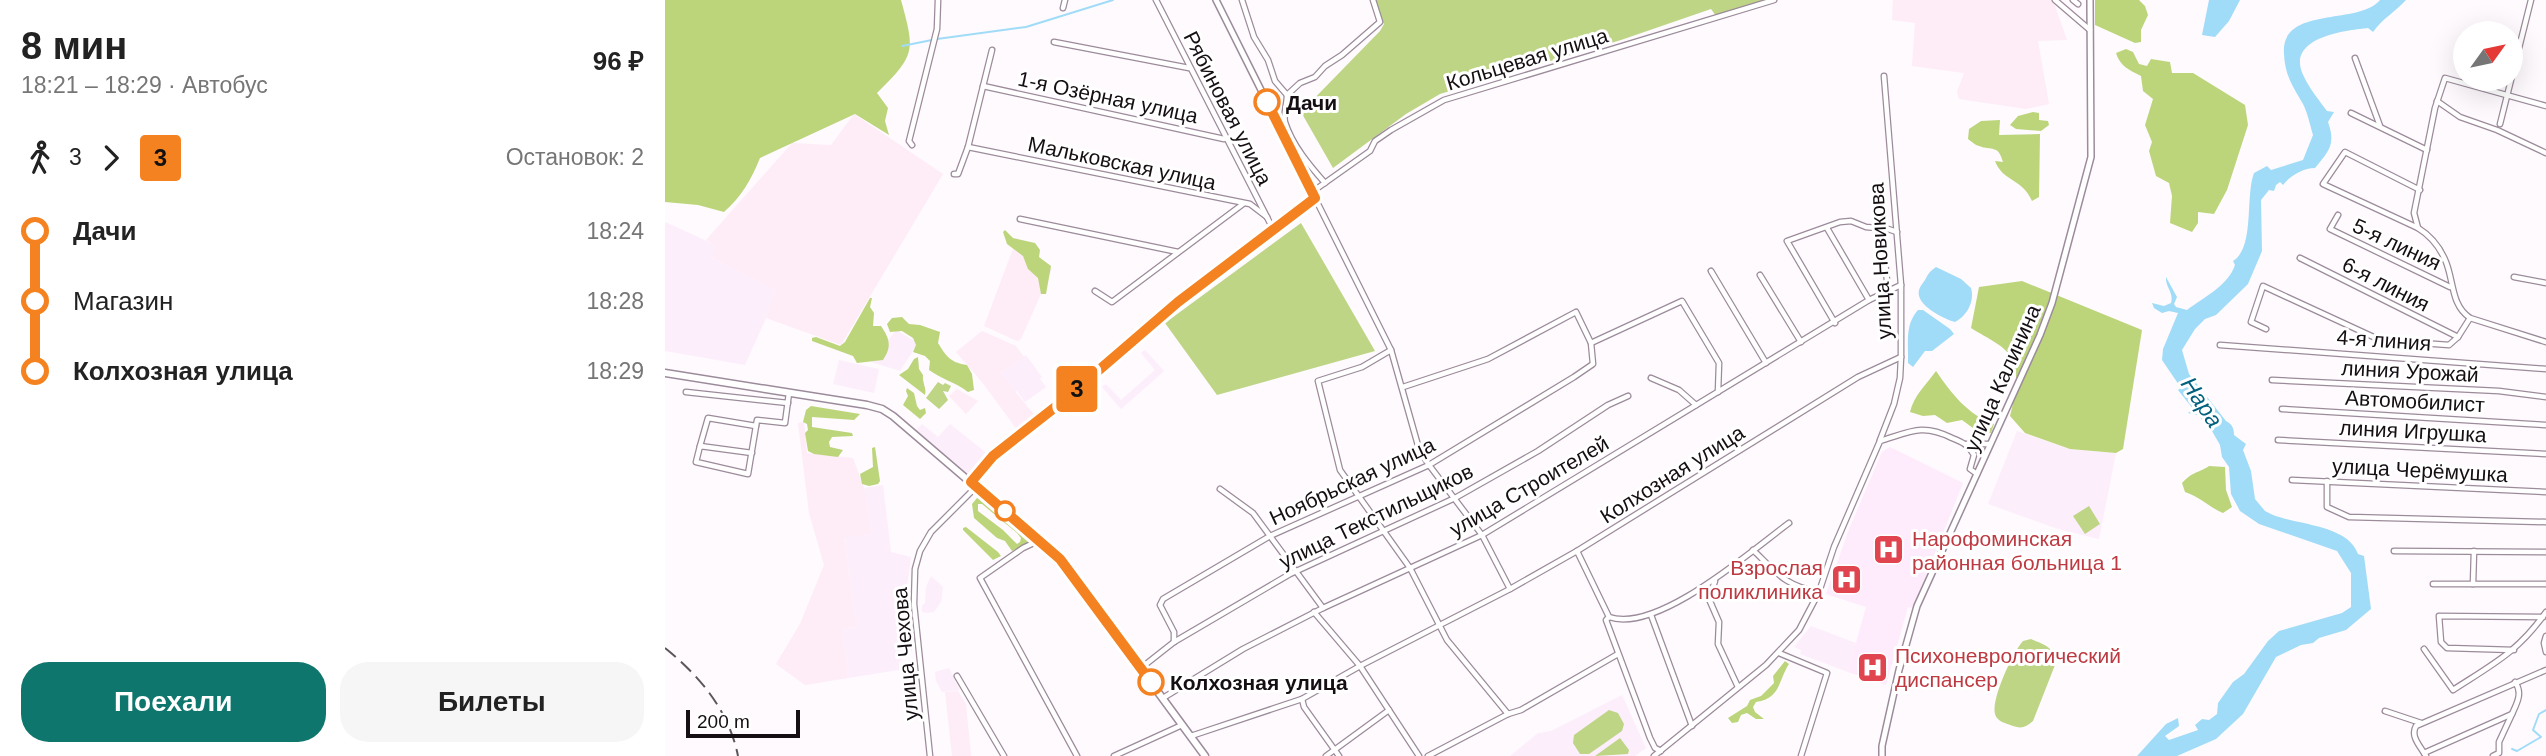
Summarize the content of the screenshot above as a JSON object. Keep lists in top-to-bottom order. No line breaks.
{"streets":{"street":["Кольцевая улица","1-я Озёрная улица","Рябиновая улица","Мальковская улица","5-я линия","улица Новикова","6-я линия","4-я линия","линия Урожай","улица Калинина","Автомобилист","линия Игрушка","улица Черёмушка","Колхозная улица","Ноябрьская улица","улица Строителей","улица Текстильщиков","улица Чехова"]},"crossings":[["Кольцевая улица","Рябиновая улица"],["Кольцевая улица","улица Чехова"],["1-я Озёрная улица","Рябиновая улица"],["Рябиновая улица","Мальковская улица"],["улица Новикова","Колхозная улица"],["улица Новикова","улица Строителей"],["Ноябрьская улица","улица Текстильщиков"]],"water":["Нара"],"places":{"other":["Дачи","Колхозная улица"],"hospital":["Нарофоминская районная больница 1","Взрослая поликлиника","Психоневрологический диспансер"]},"lines":["bus line 3"],"scale_bar":"200 m","north":"top right","page":{"heading":["8 мин","18:21 – 18:29 · Автобус","96 ₽"],"on_map":"3","legs":["3","3","Остановок: 2"],"list":[{"name":"Дачи","value":"18:24"},{"name":"Магазин","value":"18:28"},{"name":"Колхозная улица","value":"18:29"}],"buttons":["Поехали","Билеты"],"scale":"200 m"}}
